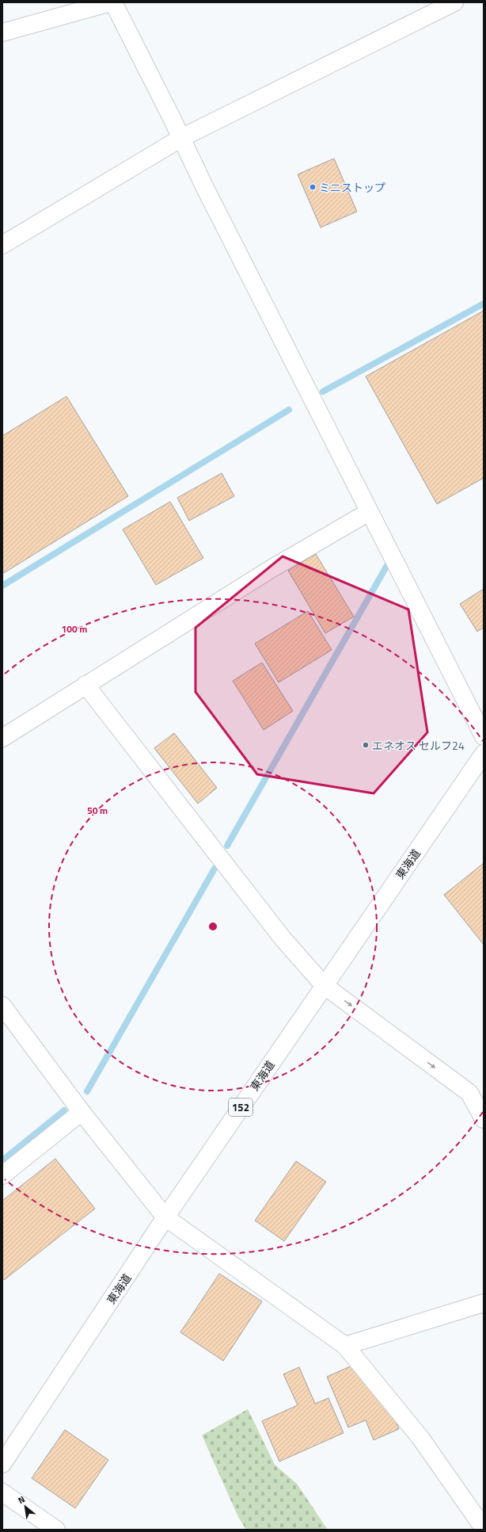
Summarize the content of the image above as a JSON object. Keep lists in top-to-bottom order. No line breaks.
{"streets":{"main road":["東海道","152"]},"places":["ミニストップ","エネオス セルフ24"],"north":"top left","rings":["100 m","50 m"]}
